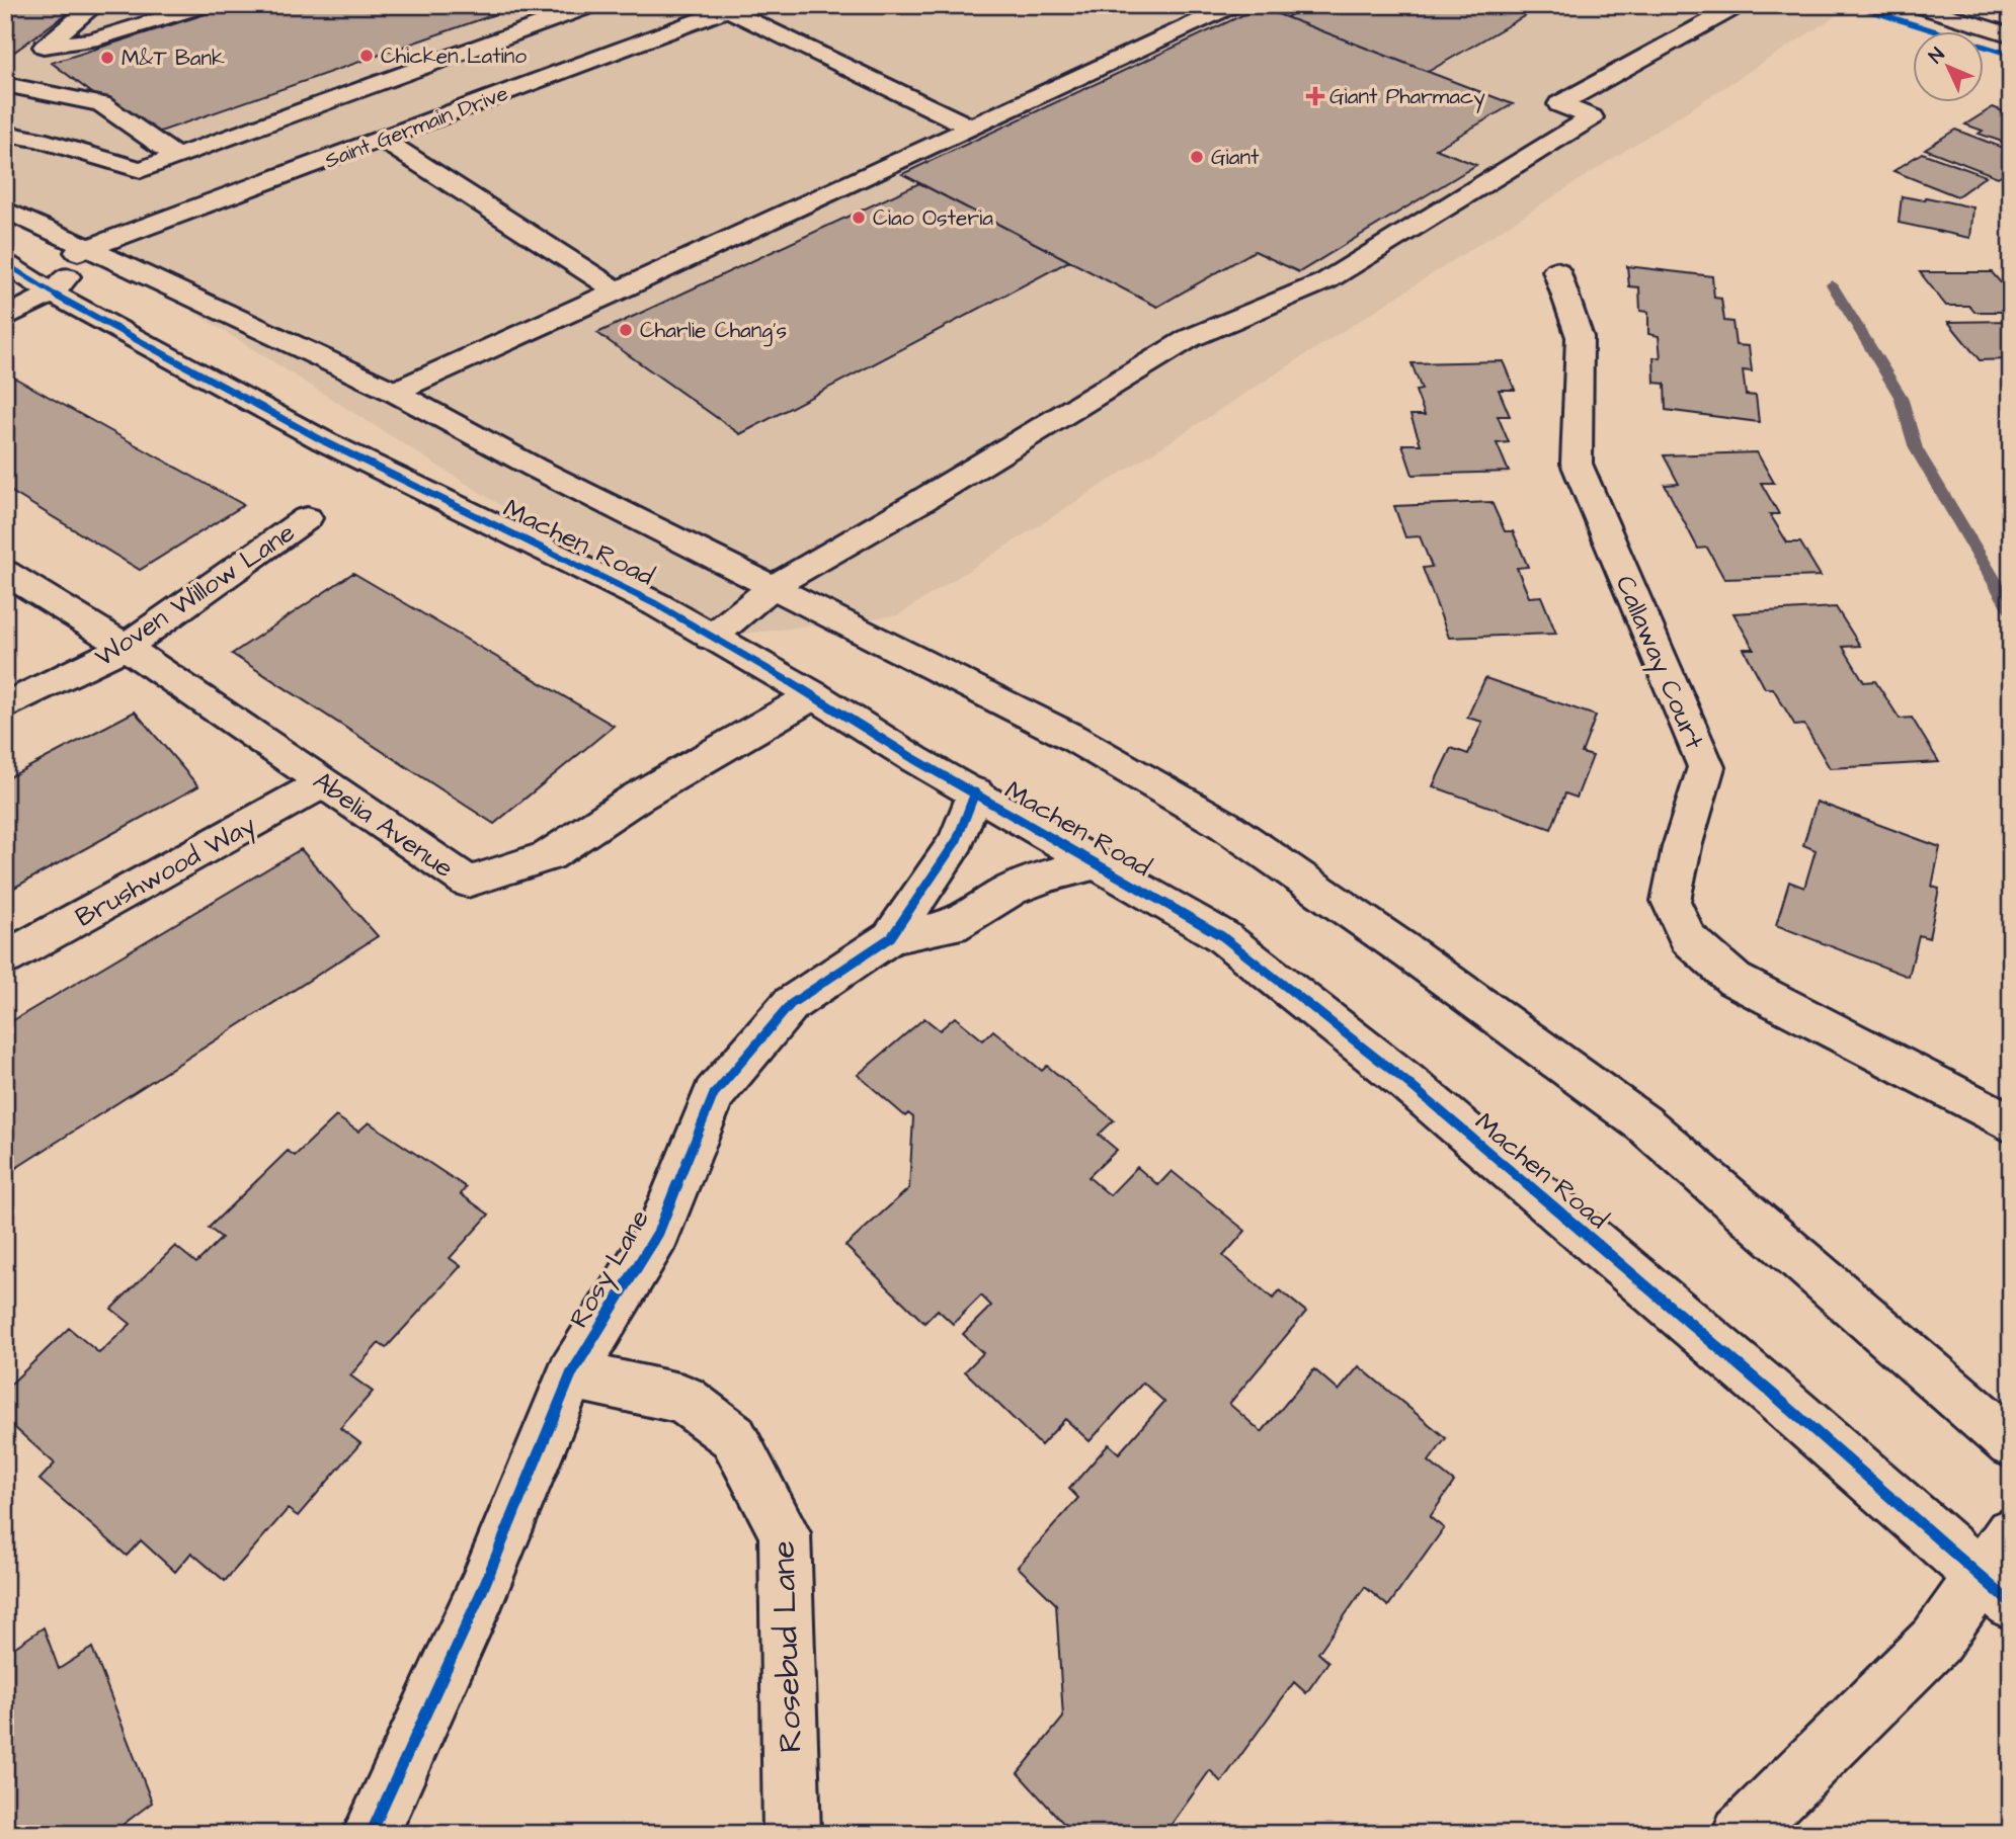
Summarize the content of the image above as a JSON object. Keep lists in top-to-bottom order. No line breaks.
{"streets":{"street":["Saint Germain Drive","Machen Road","Woven Willow Lane","Callaway Court","Abelia Avenue","Brushwood Way","Rosy Lane","Rosebud Lane"]},"crossings":[["Saint Germain Drive","Machen Road"],["Machen Road","Abelia Avenue"],["Machen Road","Rosy Lane"],["Woven Willow Lane","Abelia Avenue"],["Abelia Avenue","Brushwood Way"],["Rosy Lane","Rosebud Lane"]],"places":{"other":["Chicken Latino","M&T Bank","Giant","Ciao Osteria","Charlie Chang's"],"health":["Giant Pharmacy"]},"north":"top left"}
